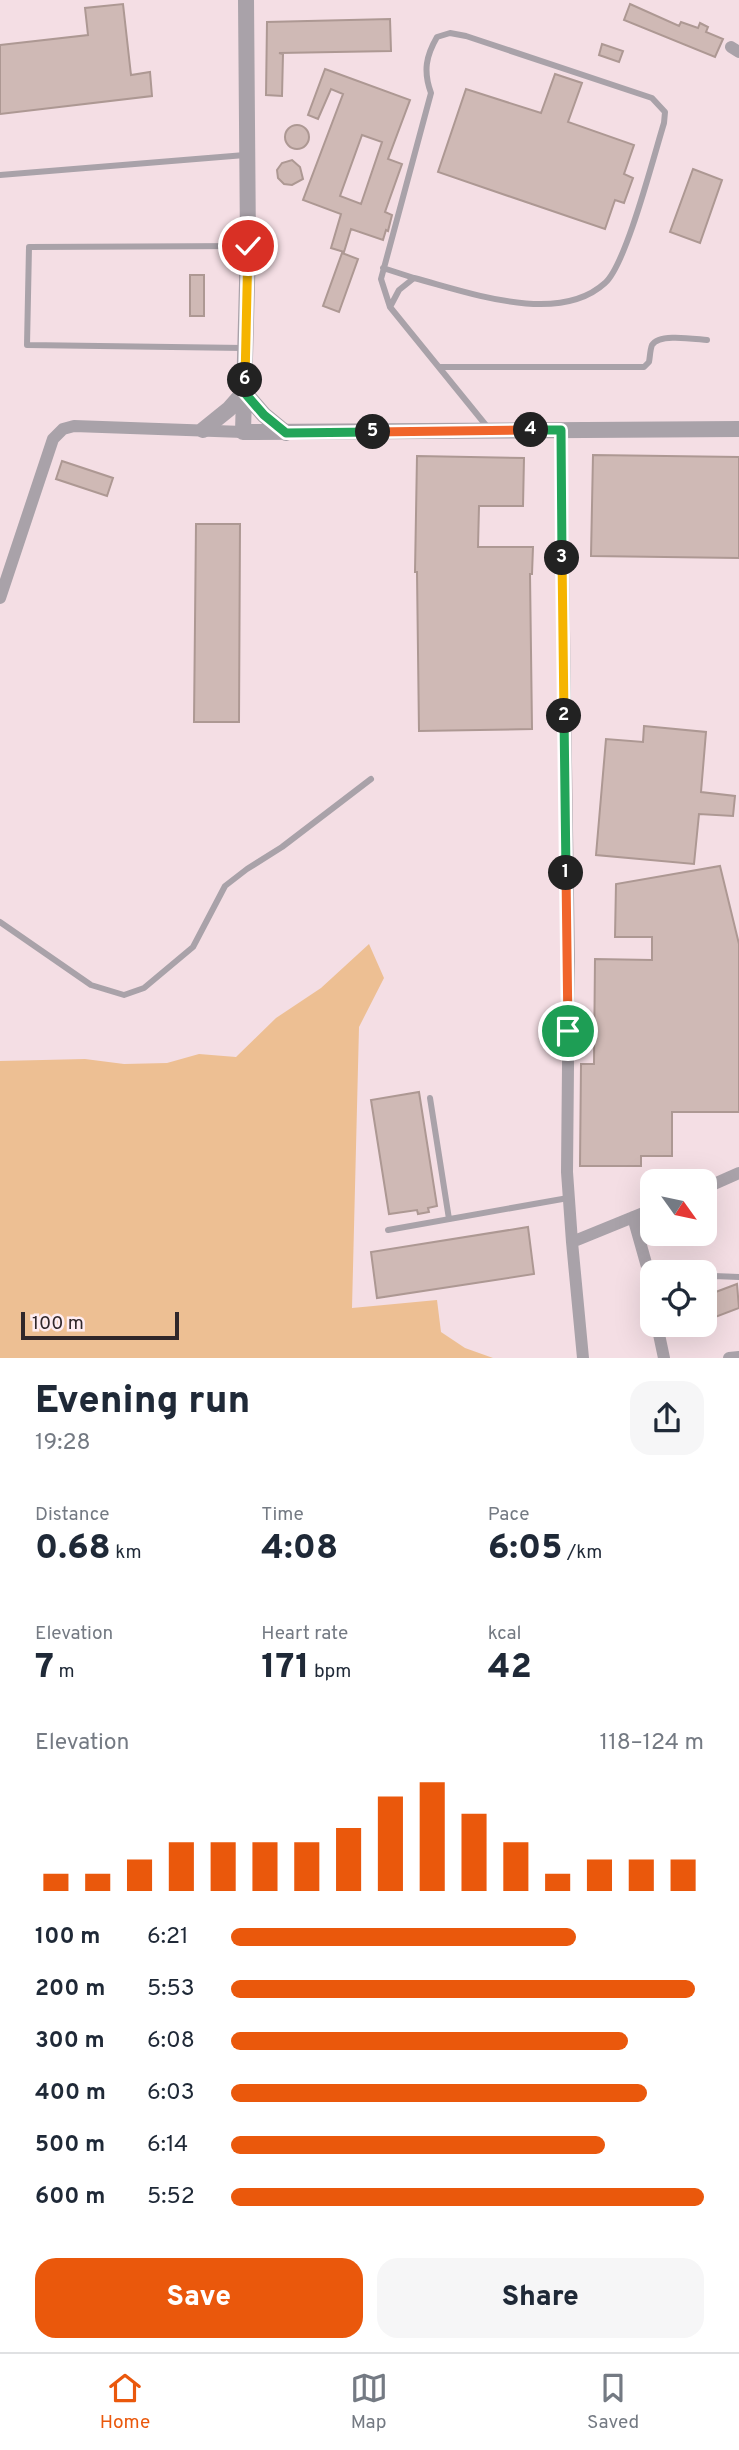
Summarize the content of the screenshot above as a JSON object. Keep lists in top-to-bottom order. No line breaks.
{"scale_bar":"100 m","north":"bottom right","page":{"pins":["6","4","5","3","2","1"],"scale":"100 m","heading":["Evening run","19:28"],"stats":[["Distance","0.68 km"],["Time","4:08"],["Pace","6:05 /km"],["Elevation","7 m"],["Heart rate","171 bpm"],["kcal","42"]],"chart":["Elevation","118–124 m"],"list":[{"name":"100 m","note":"6:21"},{"name":"200 m","note":"5:53"},{"name":"300 m","note":"6:08"},{"name":"400 m","note":"6:03"},{"name":"500 m","note":"6:14"},{"name":"600 m","note":"5:52"}],"buttons":["Save","Share"],"tabs":["Home","Map","Saved"]}}
